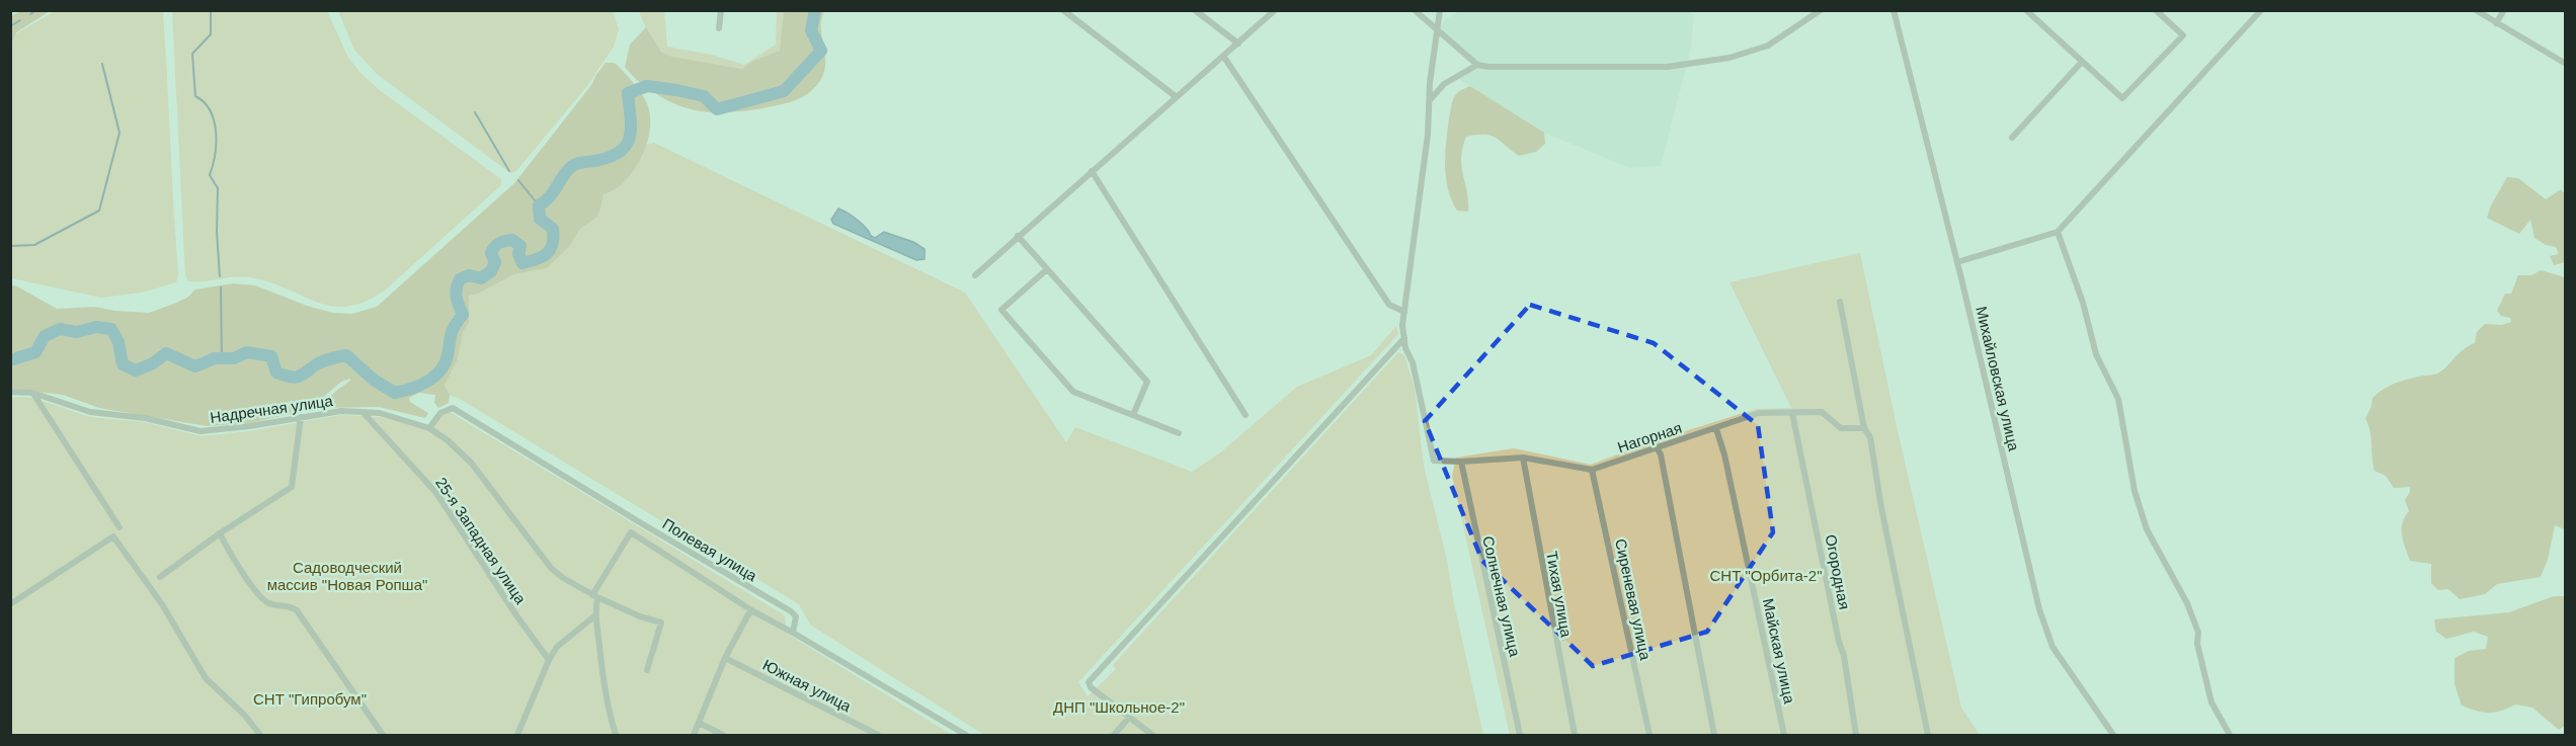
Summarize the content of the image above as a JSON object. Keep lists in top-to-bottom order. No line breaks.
{"streets":{"street":["Михайловская улица","Надречная улица","Нагорная","25-я Западная улица","Полевая улица","Огородная","Тихая улица","Солнечная улица","Сиреневая улица","Майская улица","Южная улица"]},"crossings":[["Надречная улица","25-я Западная улица"],["Надречная улица","Полевая улица"],["Нагорная","Огородная"],["Нагорная","Тихая улица"],["Нагорная","Солнечная улица"],["Нагорная","Сиреневая улица"],["Нагорная","Майская улица"]],"parks":["Садоводческий массив \"Новая Ропша\"","СНТ \"Орбита-2\"","СНТ \"Гипробум\"","ДНП \"Школьное-2\""]}
